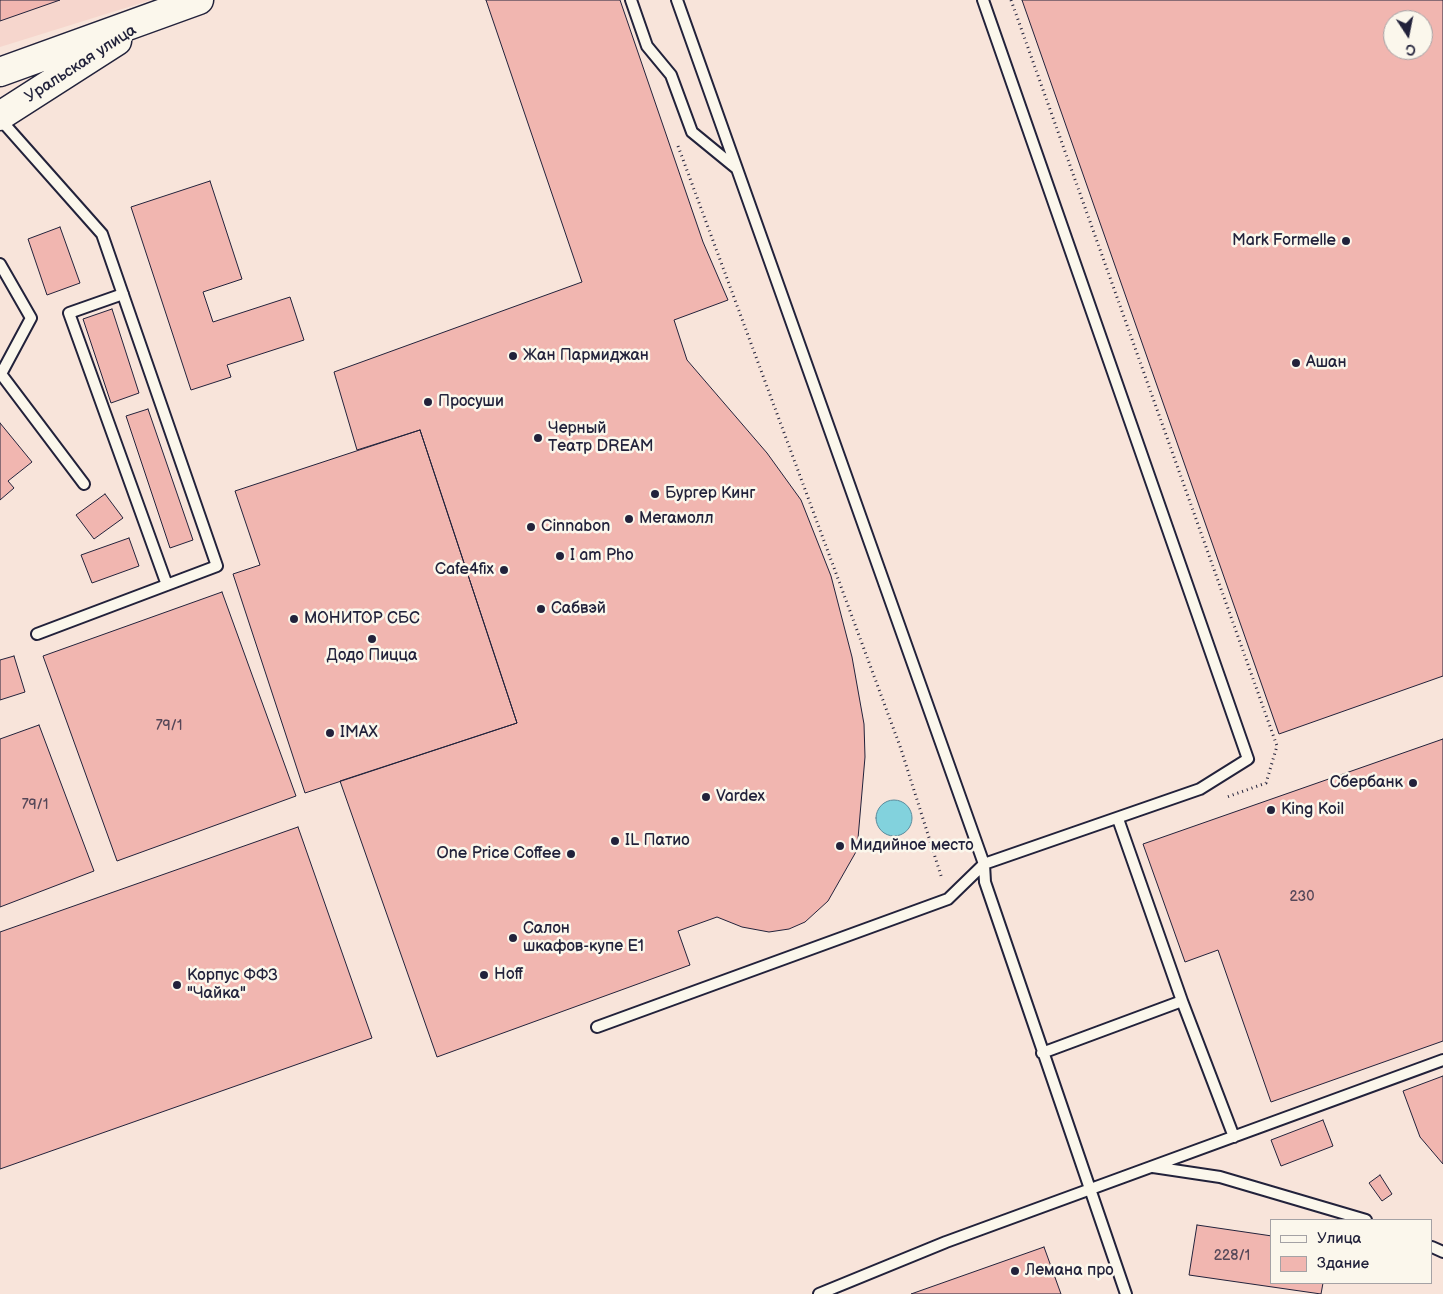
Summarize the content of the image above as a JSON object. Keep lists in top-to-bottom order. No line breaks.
{"streets":{"main road":["Уральская улица"]},"places":["Mark Formelle","Жан Пармиджан","Ашан","Просуши","Черный Театр DREAM","Бургер Кинг","Мегамолл","Cinnabon","I am Pho","Cafe4fix","Сабвэй","МОНИТОР СБС","Додо Пицца","IMAX","Сбербанк","Vardex","King Koil","IL Патио","Мидийное место","One Price Coffee","Салон шкафов-купе Е1","Hoff","Корпус ФФЗ \"Чайка\"","Лемана про"],"house_numbers":["79/1","79/1","230","228/1"],"legend":["Улица","Здание"],"north":"bottom"}
